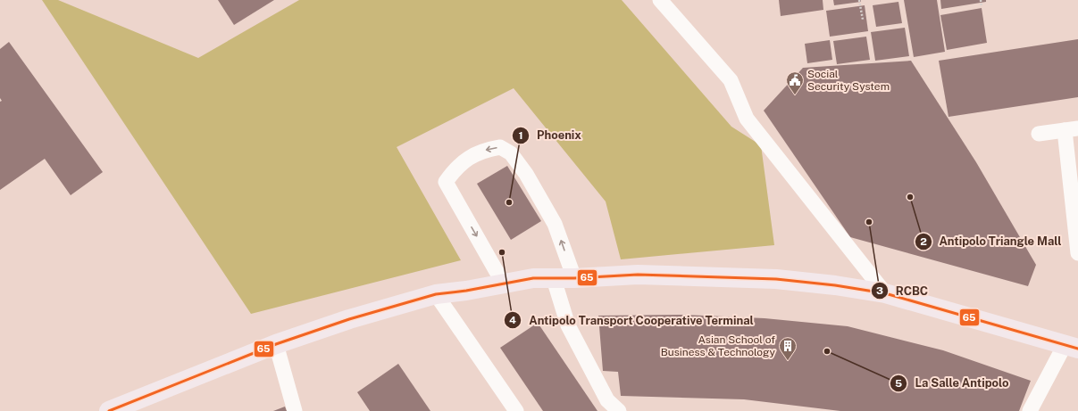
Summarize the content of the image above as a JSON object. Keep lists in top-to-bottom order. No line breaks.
{"places":{"public building":["Social Security System"],"other":["Antipolo Triangle Mall","Phoenix","RCBC","Antipolo Transport Cooperative Terminal","La Salle Antipolo"],"building":["Asian School of Business & Technology"]},"lines":["transit line 65"]}
